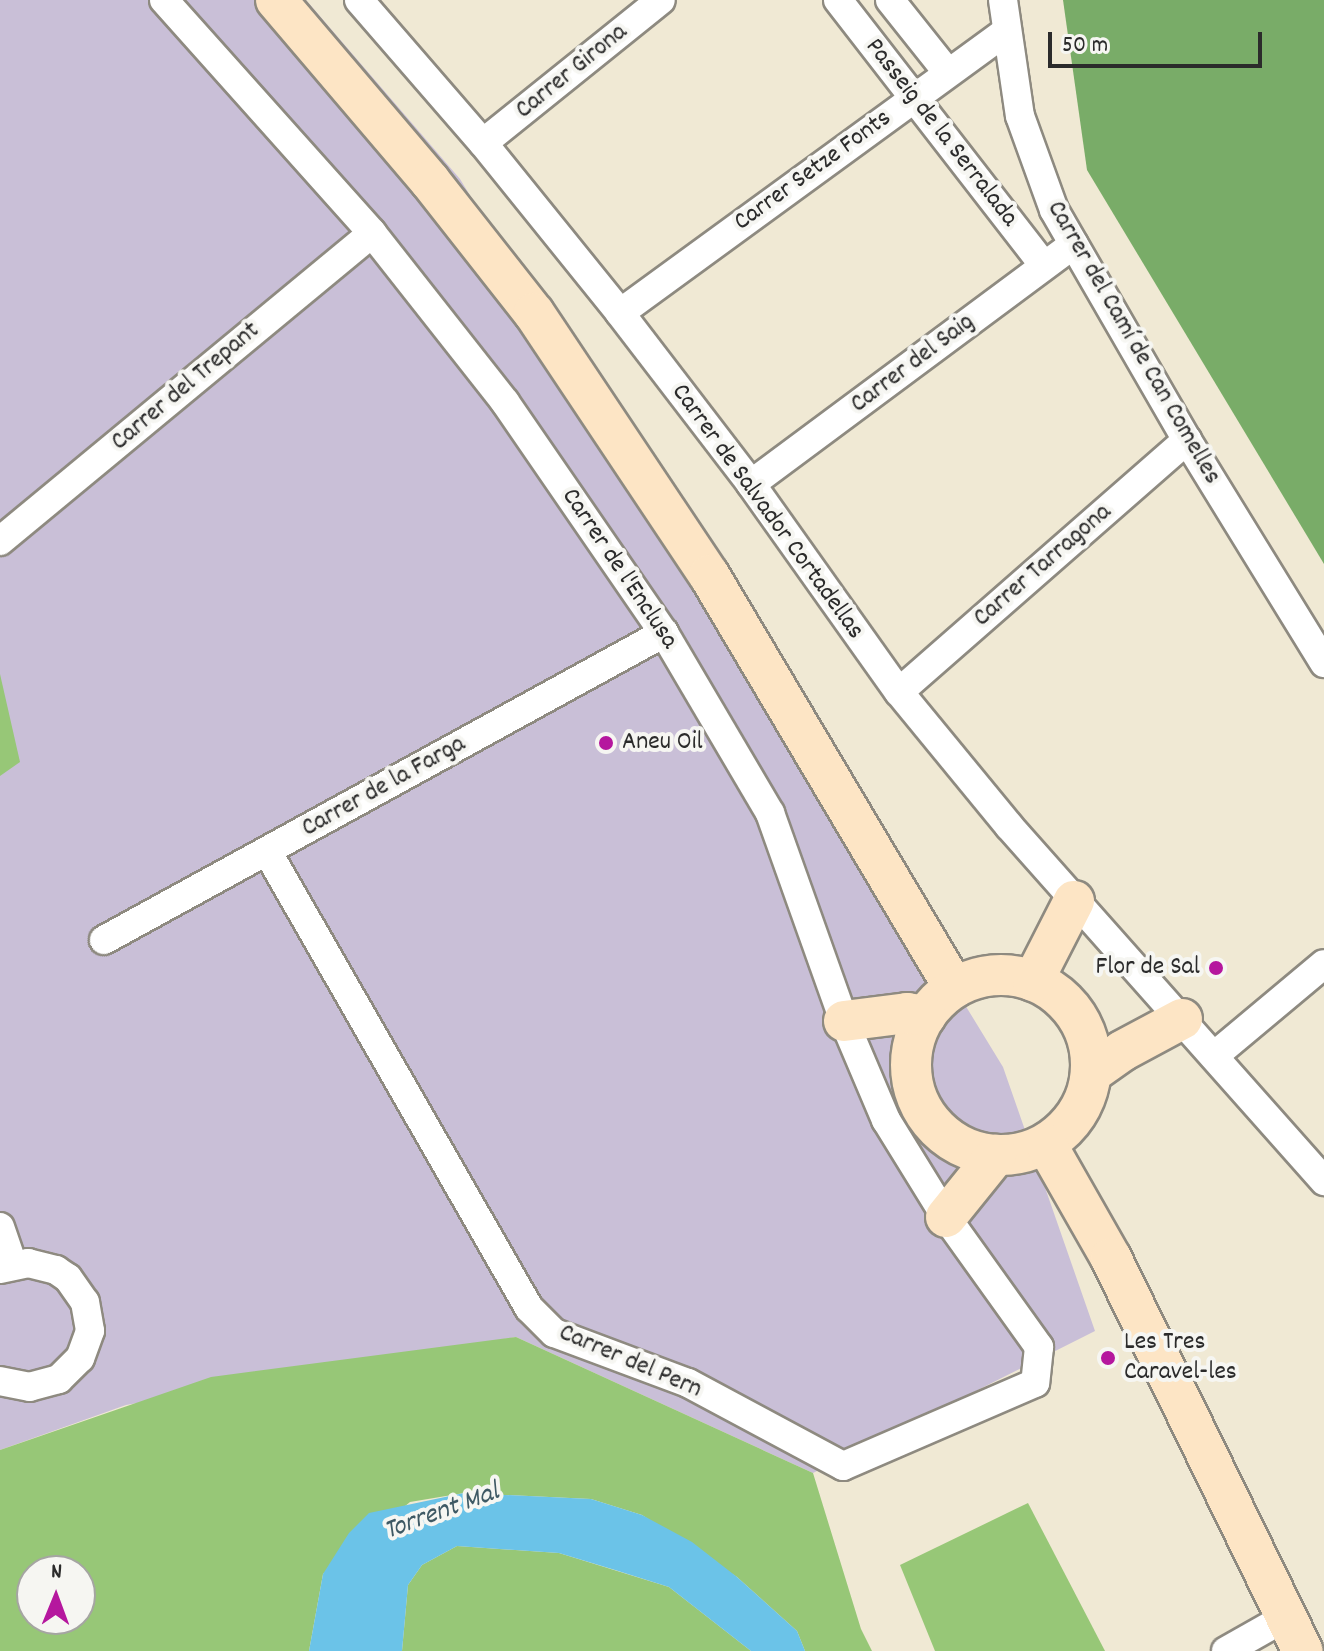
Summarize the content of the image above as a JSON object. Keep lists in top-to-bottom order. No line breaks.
{"streets":{"street":["Carrer Girona","Passeig de la Serralada","Carrer Setze Fonts","Carrer del Camí de Can Comelles","Carrer del Saig","Carrer del Trepant","Carrer de Salvador Cortadellas","Carrer Tarragona","Carrer de l'Enclusa","Carrer de la Farga","Carrer del Pern"]},"crossings":[["Carrer Girona","Carrer de Salvador Cortadellas"],["Passeig de la Serralada","Carrer Setze Fonts"],["Passeig de la Serralada","Carrer del Saig"],["Carrer Setze Fonts","Carrer del Camí de Can Comelles"],["Carrer Setze Fonts","Carrer de Salvador Cortadellas"],["Carrer del Camí de Can Comelles","Carrer del Saig"],["Carrer del Camí de Can Comelles","Carrer Tarragona"],["Carrer del Saig","Carrer de Salvador Cortadellas"],["Carrer del Trepant","Carrer de l'Enclusa"],["Carrer de Salvador Cortadellas","Carrer Tarragona"],["Carrer de l'Enclusa","Carrer de la Farga"],["Carrer de l'Enclusa","Carrer del Pern"],["Carrer de la Farga","Carrer del Pern"]],"water":["Torrent Mal"],"places":["Aneu Oil","Flor de Sal","Les Tres Caravel-les"],"scale_bar":"50 m","north":"top"}
